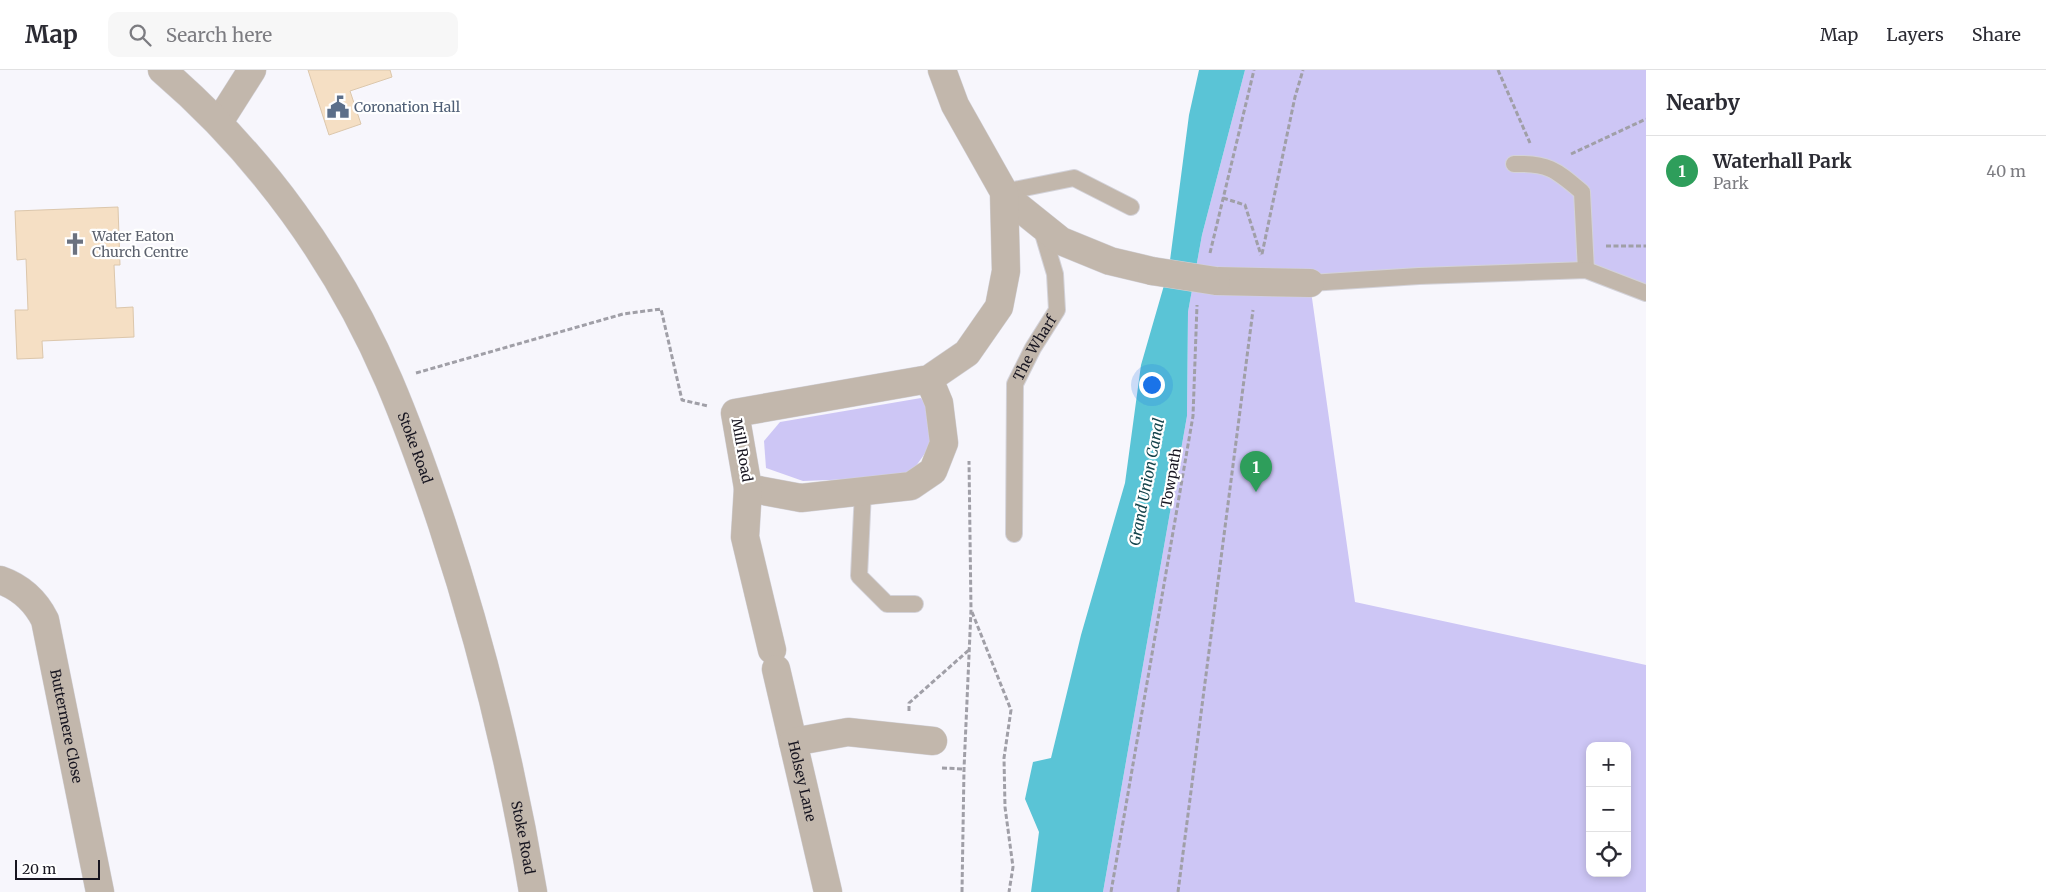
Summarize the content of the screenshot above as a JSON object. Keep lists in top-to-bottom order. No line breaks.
{"streets":{"street":["Stoke Road","Mill Road","Buttermere Close","Holsey Lane"],"lane":["The Wharf"],"path":["Towpath"]},"crossings":[["Mill Road","Holsey Lane"]],"water":["Grand Union Canal"],"places":{"public building":["Coronation Hall"],"church":["Water Eaton Church Centre"]},"scale_bar":"20 m","page":{"header":"Map","search":"Search here","nav":["Map","Layers","Share"],"heading":"Nearby","list":[{"mark":"1","name":"Waterhall Park","note":"Park","value":"40 m"}],"pins":"1","map_buttons":["+","−"],"scale":"20 m"}}
